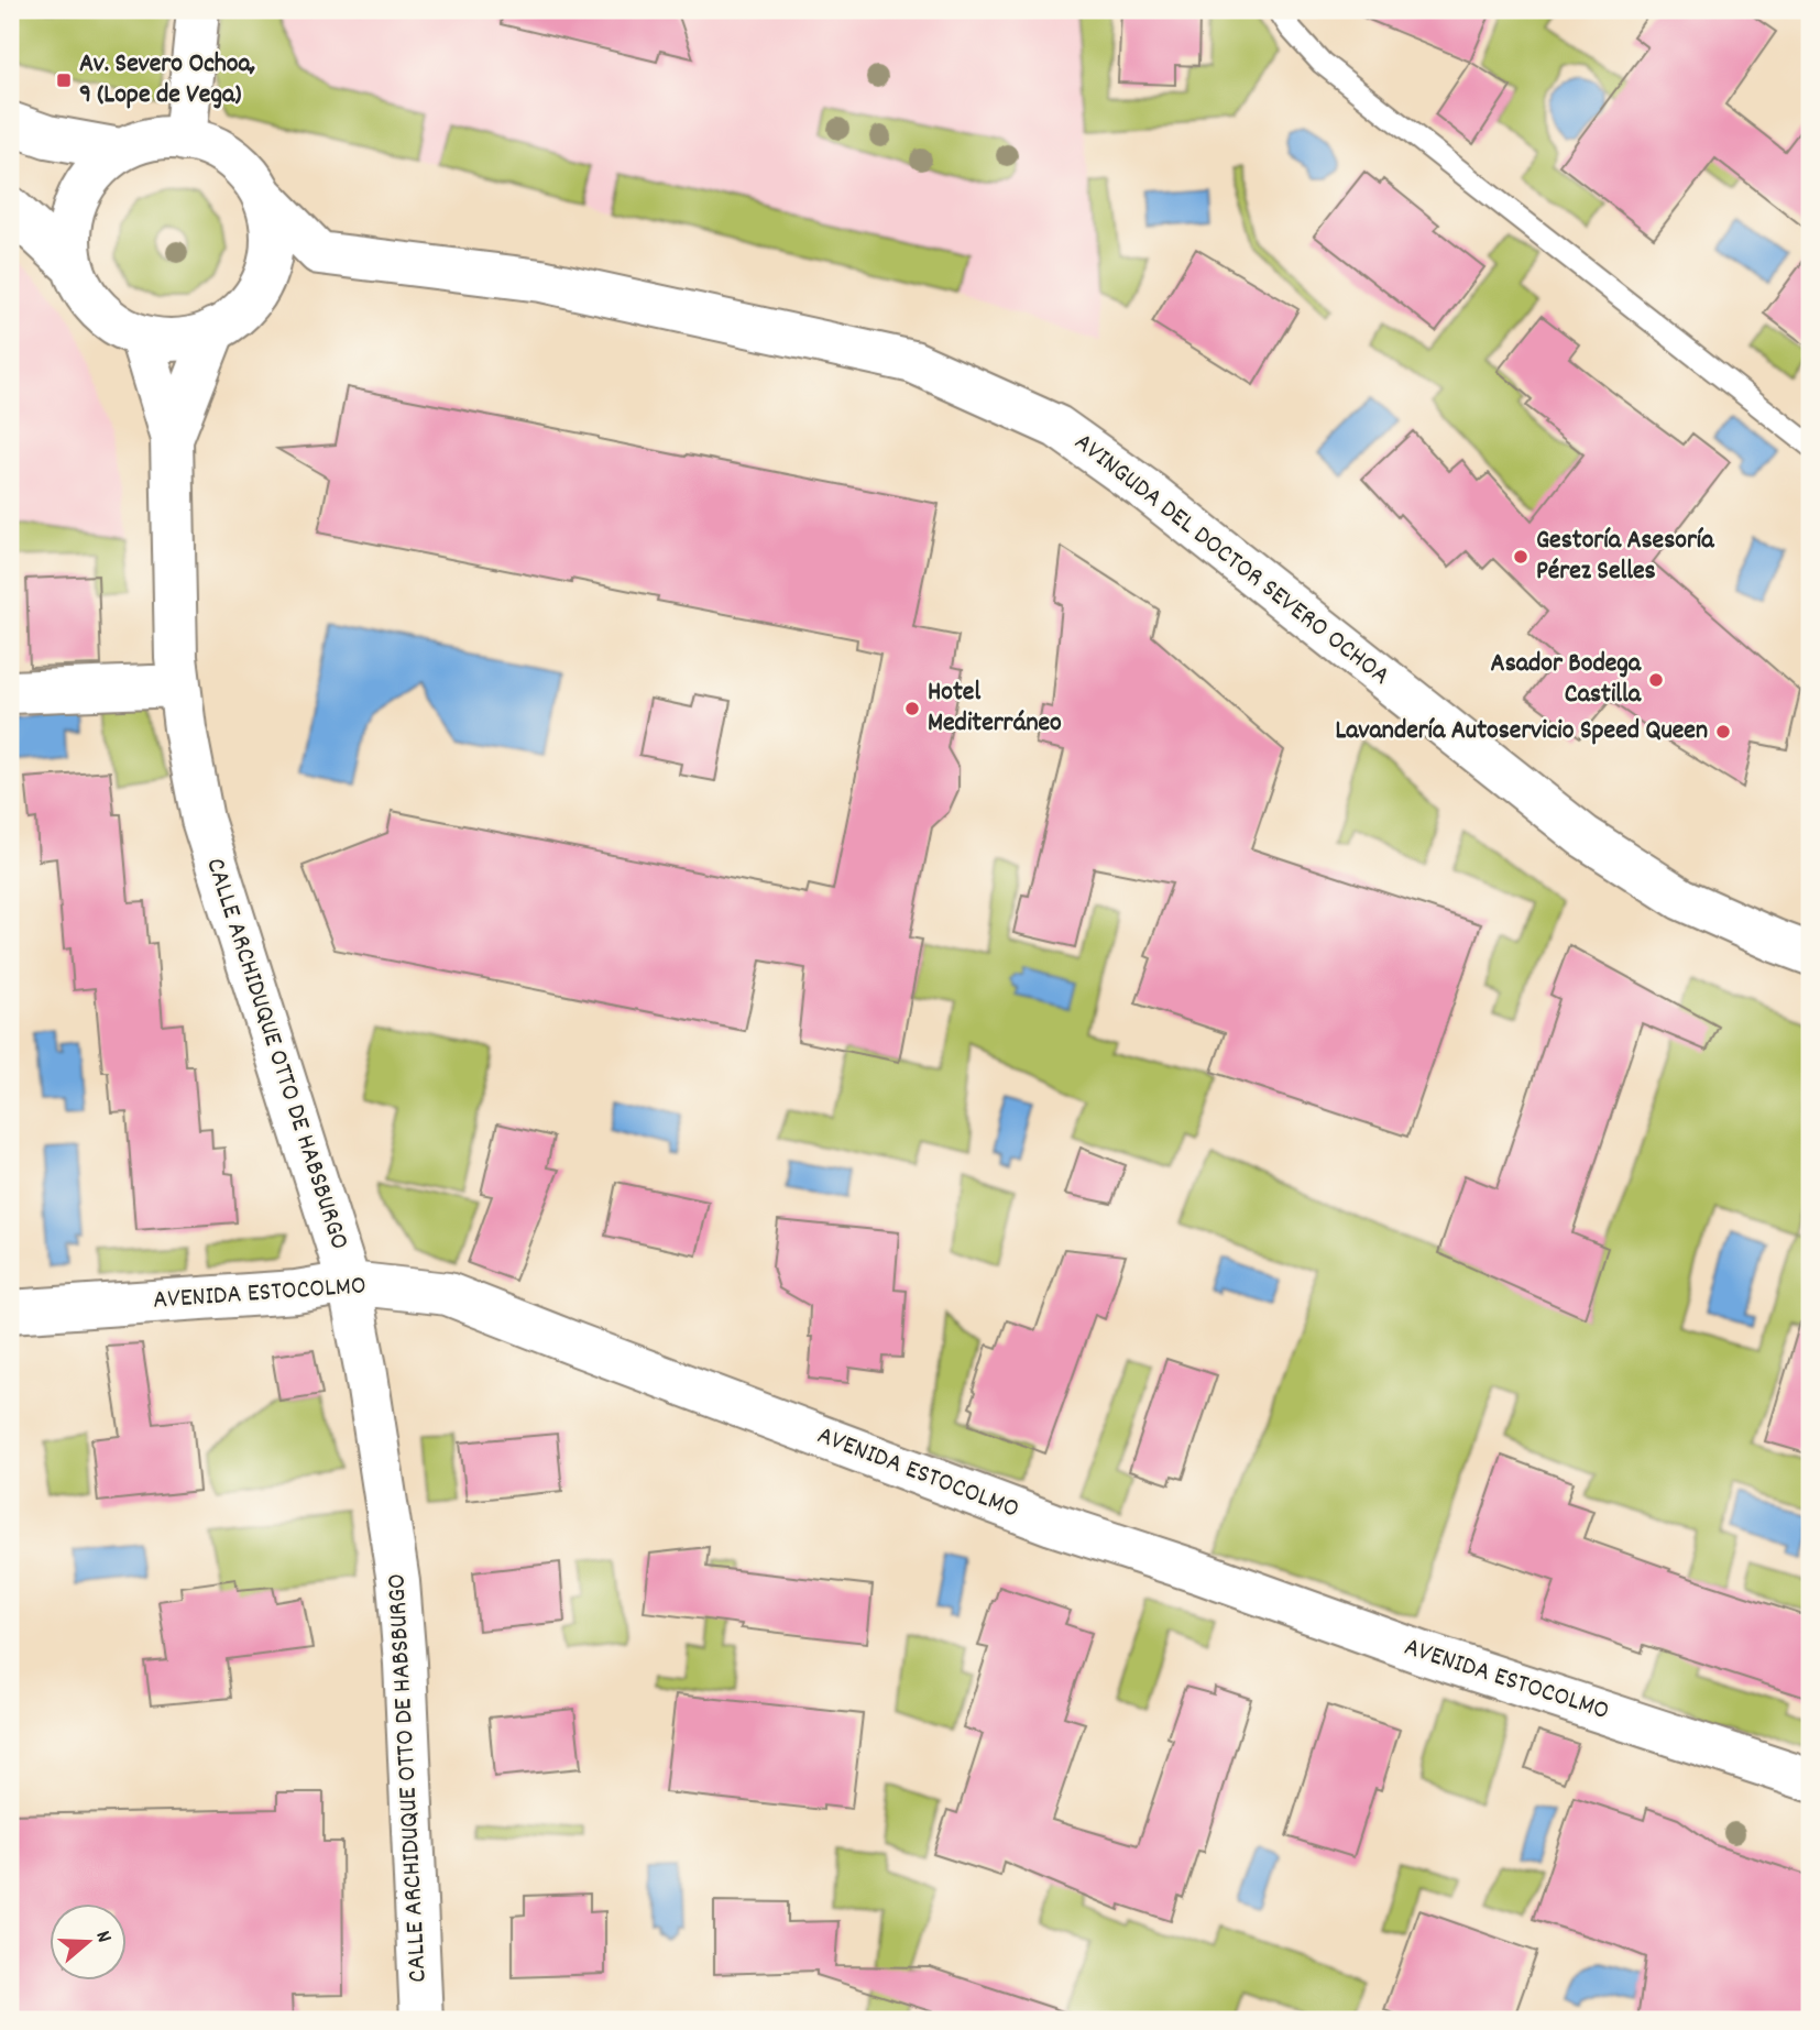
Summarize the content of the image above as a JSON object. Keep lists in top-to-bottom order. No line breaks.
{"streets":{"street":["AVINGUDA DEL DOCTOR SEVERO OCHOA","CALLE ARCHIDUQUE OTTO DE HABSBURGO","AVENIDA ESTOCOLMO"]},"crossings":[["CALLE ARCHIDUQUE OTTO DE HABSBURGO","AVENIDA ESTOCOLMO"]],"places":{"transit":["Av. Severo Ochoa, 9 (Lope de Vega)"],"other":["Gestoría Asesoría Pérez Selles","Asador Bodega Castilla","Hotel Mediterráneo","Lavandería Autoservicio Speed Queen"]},"north":"right"}
